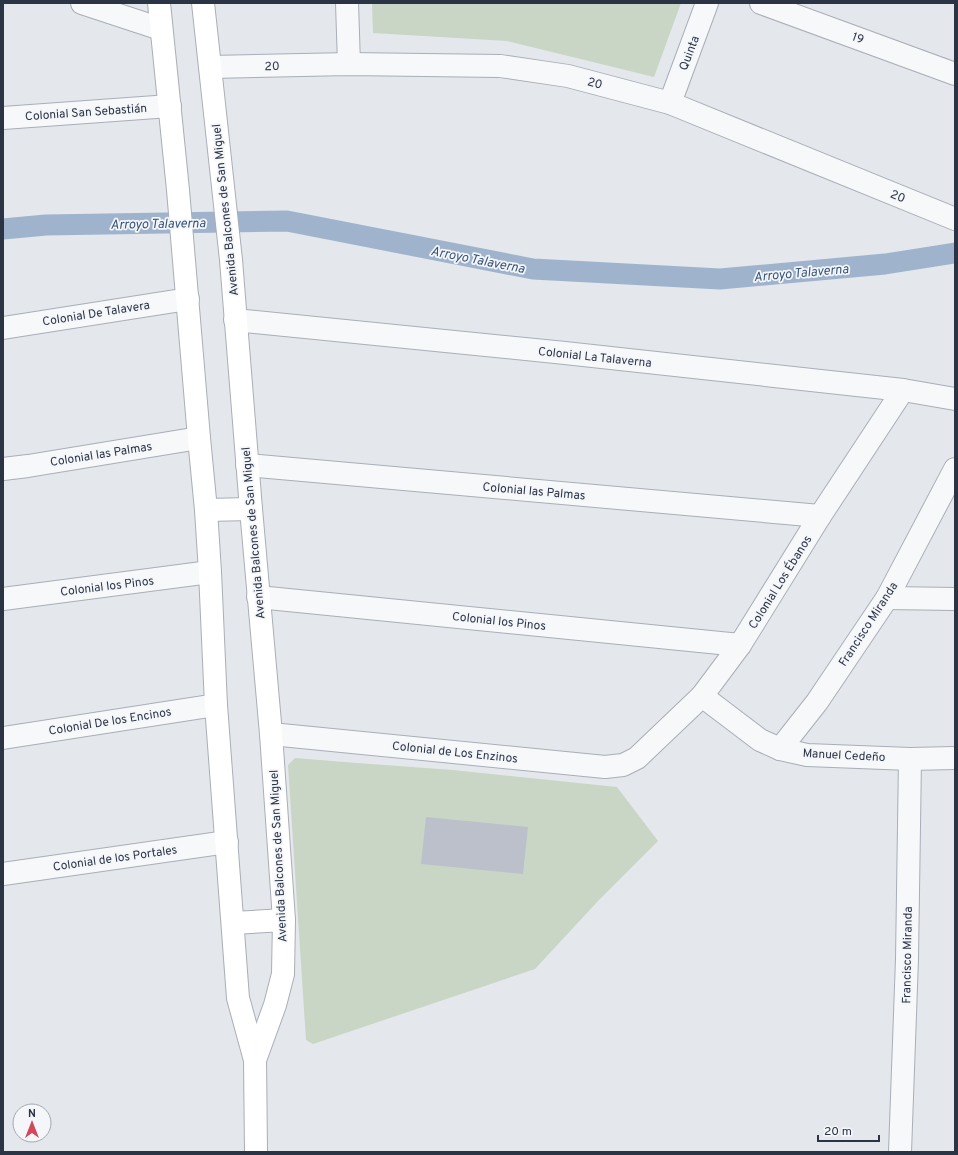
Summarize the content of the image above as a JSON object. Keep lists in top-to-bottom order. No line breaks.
{"streets":{"street":["19","Quinta","20","Colonial San Sebastián","Avenida Balcones de San Miguel","Colonial De Talavera","Colonial La Talaverna","Colonial las Palmas","Colonial Los Ébanos","Colonial los Pinos","Francisco Miranda","Colonial De los Encinos","Colonial de Los Enzinos","Manuel Cedeño","Colonial de los Portales"]},"crossings":[["Quinta","20"],["20","Avenida Balcones de San Miguel"],["Colonial San Sebastián","Avenida Balcones de San Miguel"],["Avenida Balcones de San Miguel","Colonial De Talavera"],["Avenida Balcones de San Miguel","Colonial La Talaverna"],["Avenida Balcones de San Miguel","Colonial las Palmas"],["Avenida Balcones de San Miguel","Colonial los Pinos"],["Avenida Balcones de San Miguel","Colonial De los Encinos"],["Avenida Balcones de San Miguel","Colonial de Los Enzinos"],["Avenida Balcones de San Miguel","Colonial de los Portales"],["Colonial La Talaverna","Colonial Los Ébanos"],["Colonial las Palmas","Colonial Los Ébanos"],["Colonial Los Ébanos","Colonial los Pinos"],["Colonial Los Ébanos","Colonial de Los Enzinos"],["Colonial Los Ébanos","Manuel Cedeño"],["Francisco Miranda","Manuel Cedeño"]],"water":["Arroyo Talaverna"],"scale_bar":"20 m","north":"top"}
